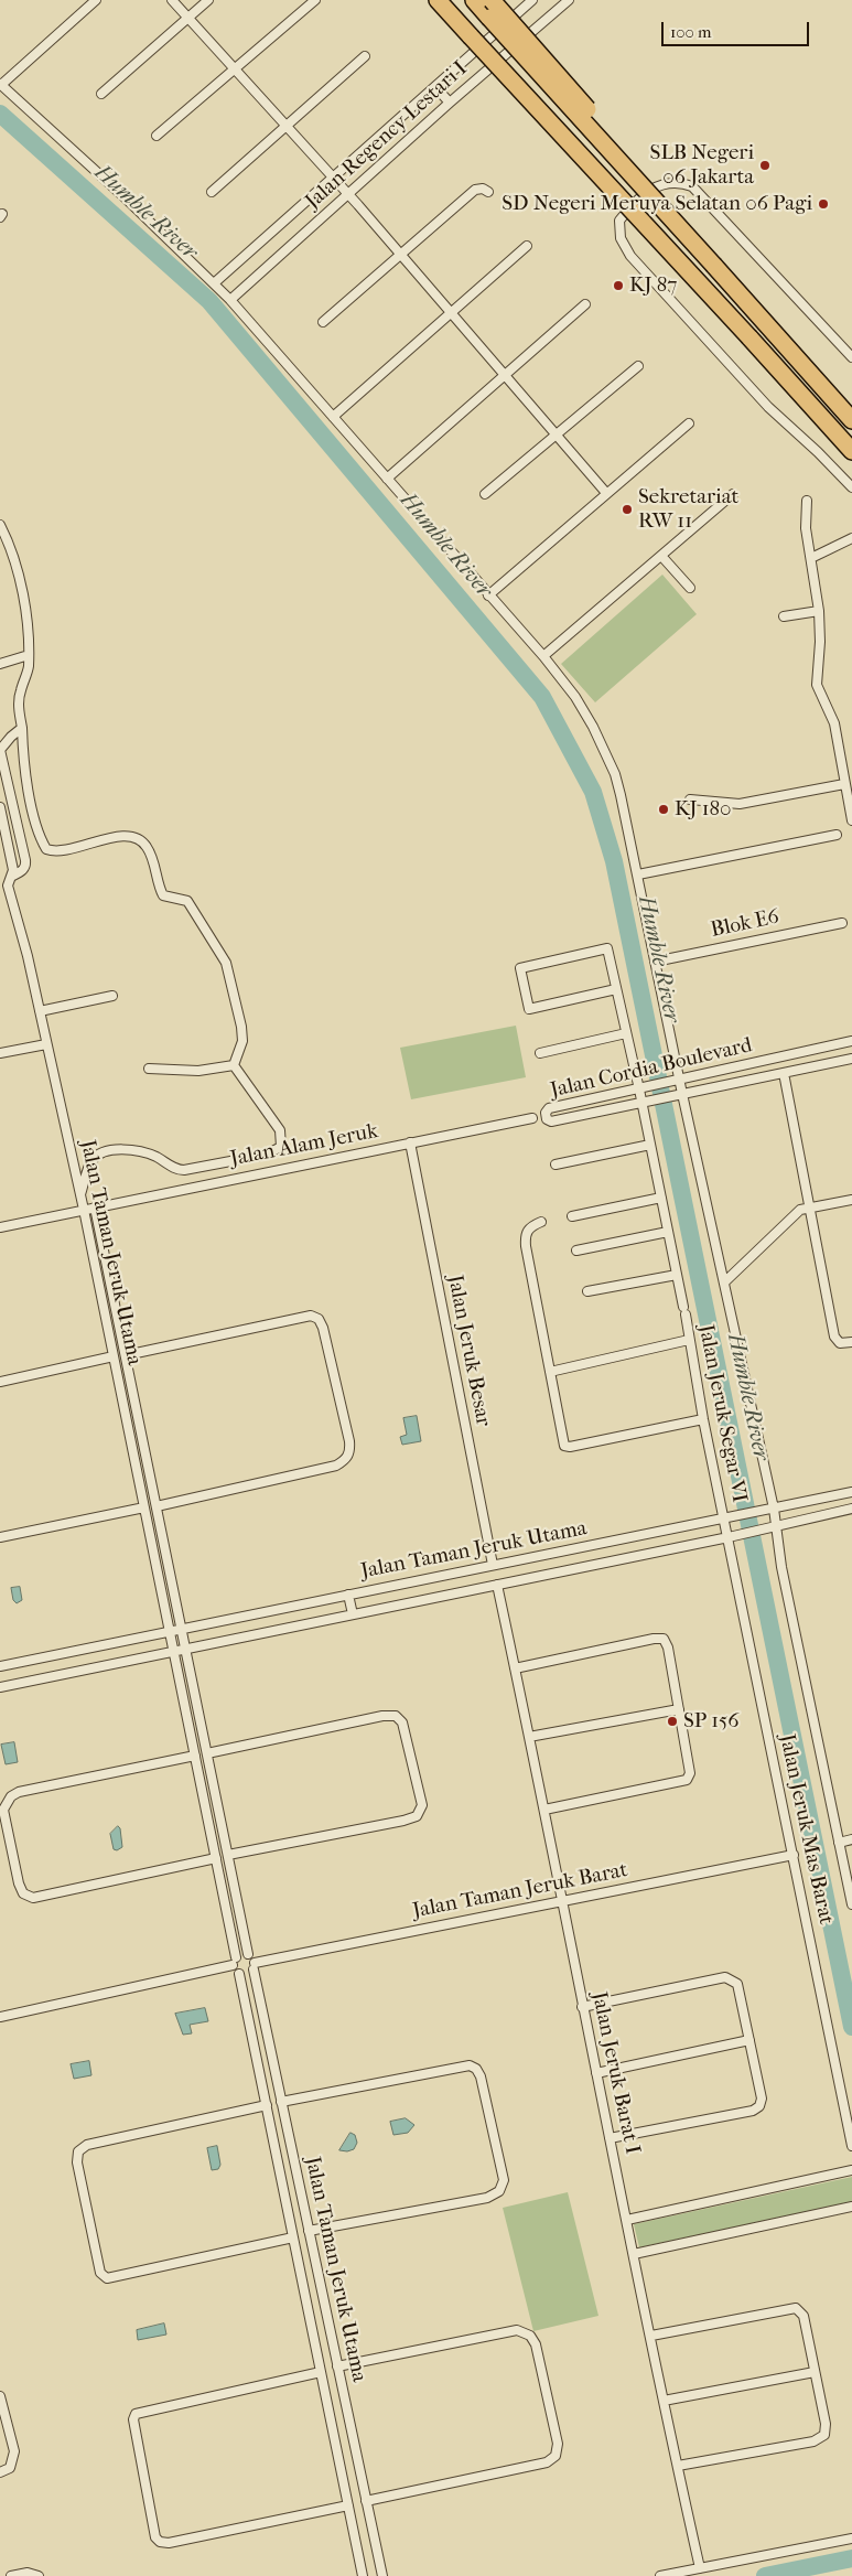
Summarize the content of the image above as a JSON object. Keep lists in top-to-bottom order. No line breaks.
{"streets":{"street":["Jalan Regency Lestari I","Blok E6","Jalan Cordia Boulevard","Jalan Alam Jeruk","Jalan Taman Jeruk Utama","Jalan Jeruk Besar","Jalan Jeruk Segar VI","Jalan Jeruk Mas Barat","Jalan Taman Jeruk Barat","Jalan Jeruk Barat I"]},"crossings":[["Jalan Cordia Boulevard","Jalan Jeruk Segar VI"],["Jalan Alam Jeruk","Jalan Taman Jeruk Utama"],["Jalan Alam Jeruk","Jalan Jeruk Besar"],["Jalan Taman Jeruk Utama","Jalan Jeruk Besar"],["Jalan Taman Jeruk Utama","Jalan Jeruk Segar VI"],["Jalan Taman Jeruk Utama","Jalan Jeruk Mas Barat"],["Jalan Taman Jeruk Utama","Jalan Taman Jeruk Barat"],["Jalan Taman Jeruk Utama","Jalan Jeruk Barat I"],["Jalan Jeruk Segar VI","Jalan Jeruk Mas Barat"],["Jalan Jeruk Mas Barat","Jalan Taman Jeruk Barat"],["Jalan Taman Jeruk Barat","Jalan Jeruk Barat I"]],"water":["Humble River"],"places":["SLB Negeri 06 Jakarta","SD Negeri Meruya Selatan 06 Pagi","KJ 87","Sekretariat RW 11","KJ 180","SP 156"],"scale_bar":"100 m"}
